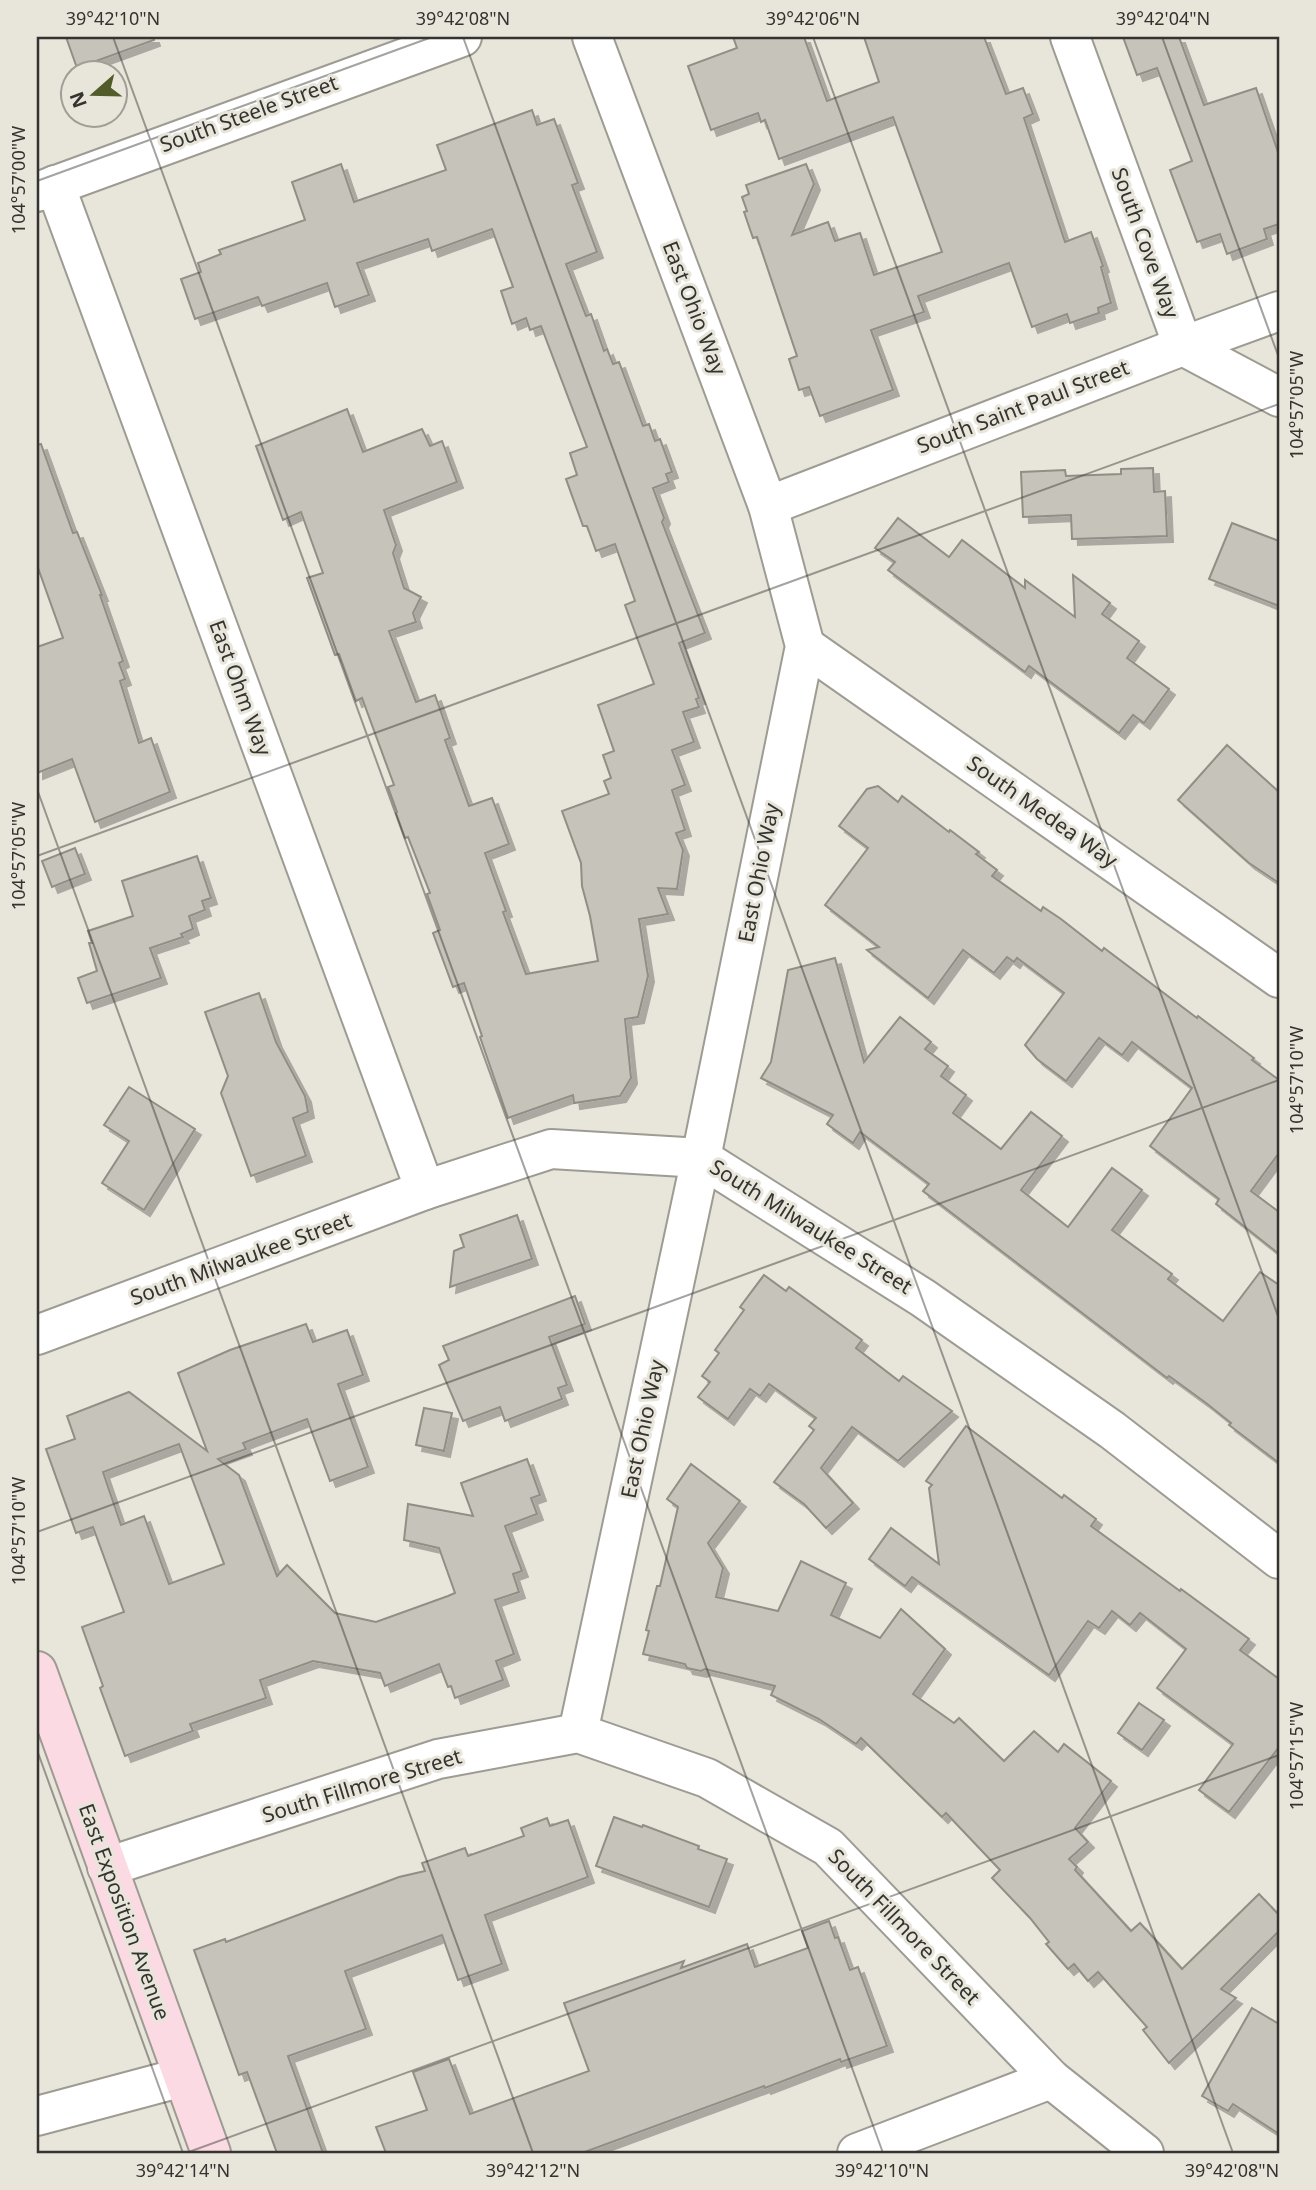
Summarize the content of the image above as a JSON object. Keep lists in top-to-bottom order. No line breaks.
{"streets":{"street":["South Steele Street","South Cove Way","East Ohio Way","South Saint Paul Street","East Ohm Way","South Medea Way","South Milwaukee Street","South Fillmore Street","East Exposition Avenue"]},"crossings":[["South Steele Street","East Ohm Way"],["South Cove Way","South Saint Paul Street"],["East Ohio Way","South Saint Paul Street"],["East Ohio Way","South Medea Way"],["East Ohio Way","South Milwaukee Street"],["East Ohio Way","South Fillmore Street"],["East Ohm Way","South Milwaukee Street"],["South Fillmore Street","East Exposition Avenue"]],"north":"left","coordinates":["39°42'10\"N","39°42'08\"N","39°42'06\"N","39°42'04\"N","104°57'00\"W","104°57'05\"W","104°57'10\"W","104°57'15\"W","39°42'14\"N","39°42'12\"N"]}
